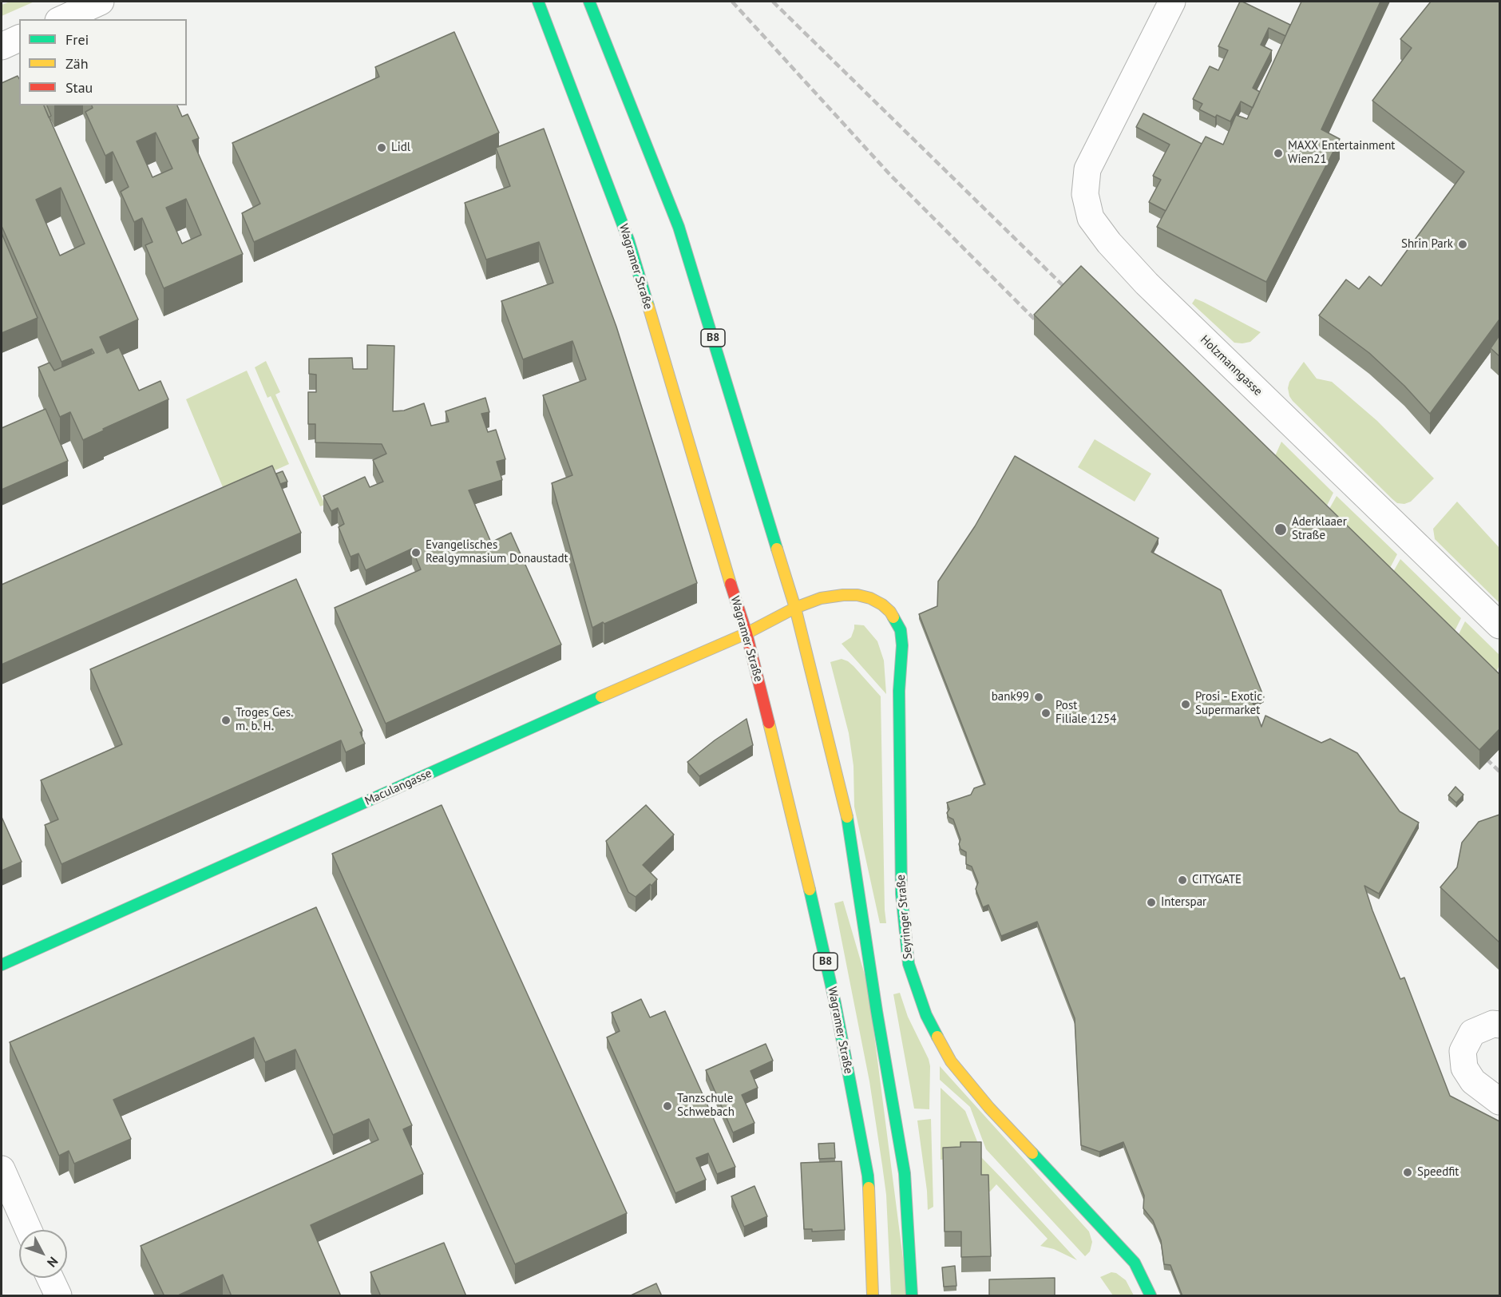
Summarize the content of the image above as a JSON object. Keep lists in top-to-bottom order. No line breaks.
{"streets":{"main road":["Wagramer Straße","B8","Maculangasse","Seyringer Straße"],"street":["Holzmanngasse"]},"crossings":[["Wagramer Straße","Maculangasse"],["B8","Maculangasse"],["B8","Seyringer Straße"],["Maculangasse","Seyringer Straße"]],"places":["Lidl","MAXX Entertainment Wien21","Shrin Park","Aderklaaer Straße","Evangelisches Realgymnasium Donaustadt","bank99","Prosi - Exotic Supermarket","Post Filiale 1254","Troges Ges. m. b. H.","CITYGATE","Interspar","Tanzschule Schwebach","Speedfit"],"legend":["Frei","Zäh","Stau"],"north":"bottom right"}
